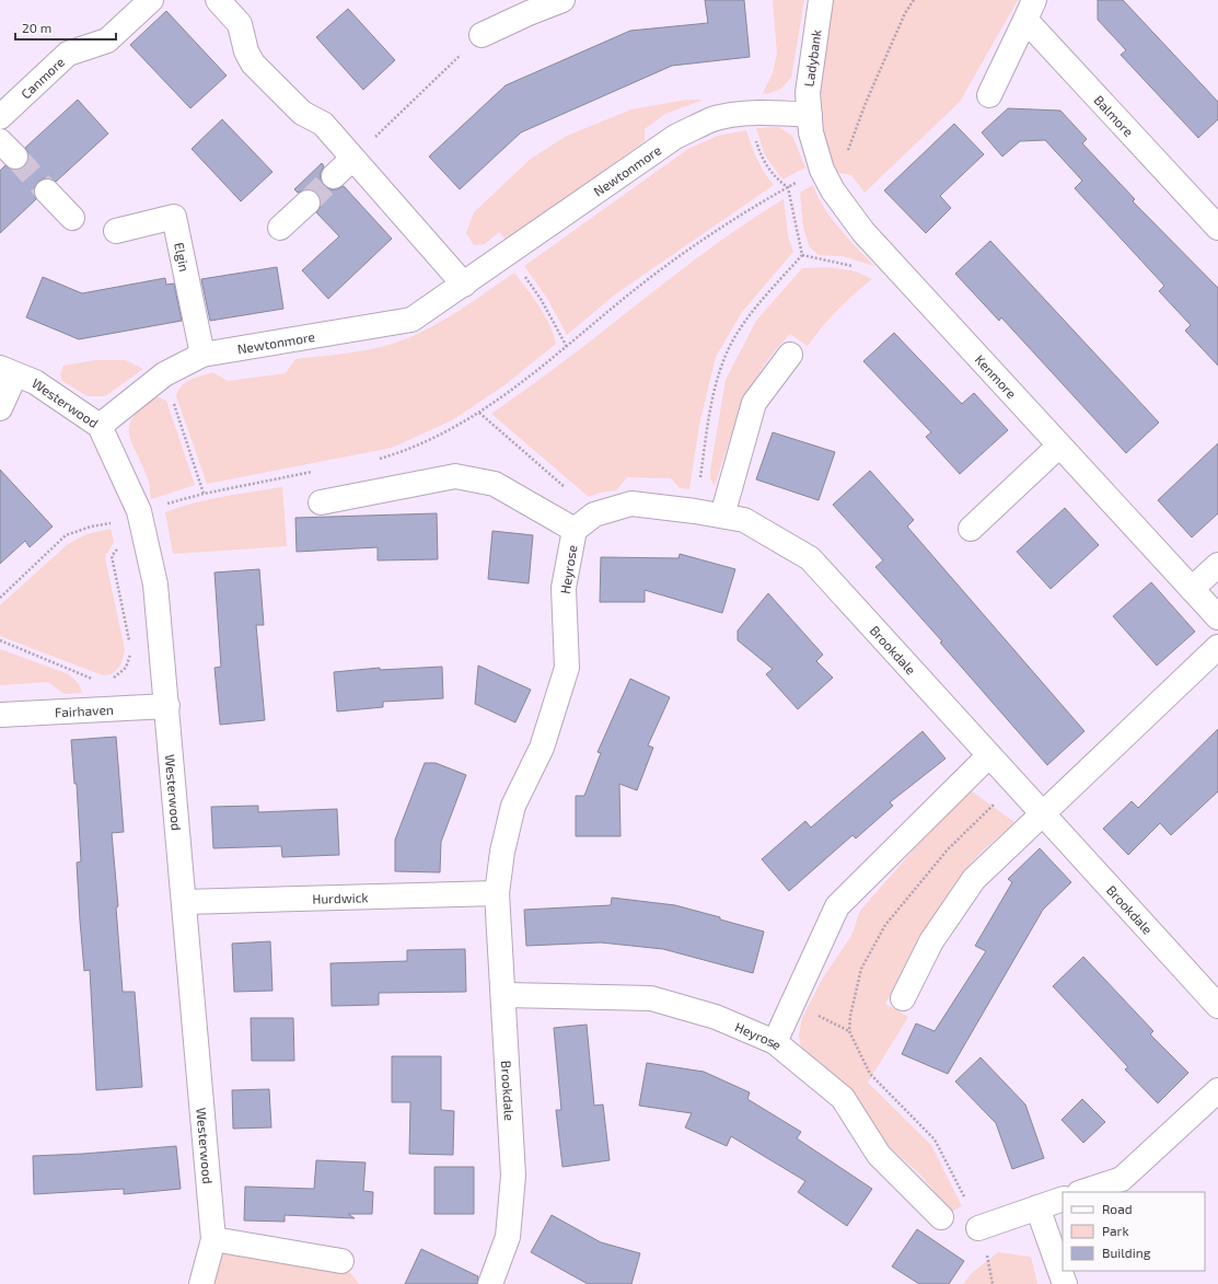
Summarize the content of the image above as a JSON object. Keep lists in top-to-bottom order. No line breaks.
{"streets":{"street":["Ladybank","Canmore","Balmore","Newtonmore","Elgin","Kenmore","Westerwood","Heyrose","Brookdale","Fairhaven","Hurdwick"]},"crossings":[["Ladybank","Newtonmore"],["Ladybank","Kenmore"],["Newtonmore","Elgin"],["Newtonmore","Kenmore"],["Newtonmore","Westerwood"],["Westerwood","Fairhaven"],["Westerwood","Hurdwick"],["Heyrose","Brookdale"],["Heyrose","Hurdwick"],["Brookdale","Hurdwick"]],"legend":["Road","Park","Building"],"scale_bar":"20 m"}
